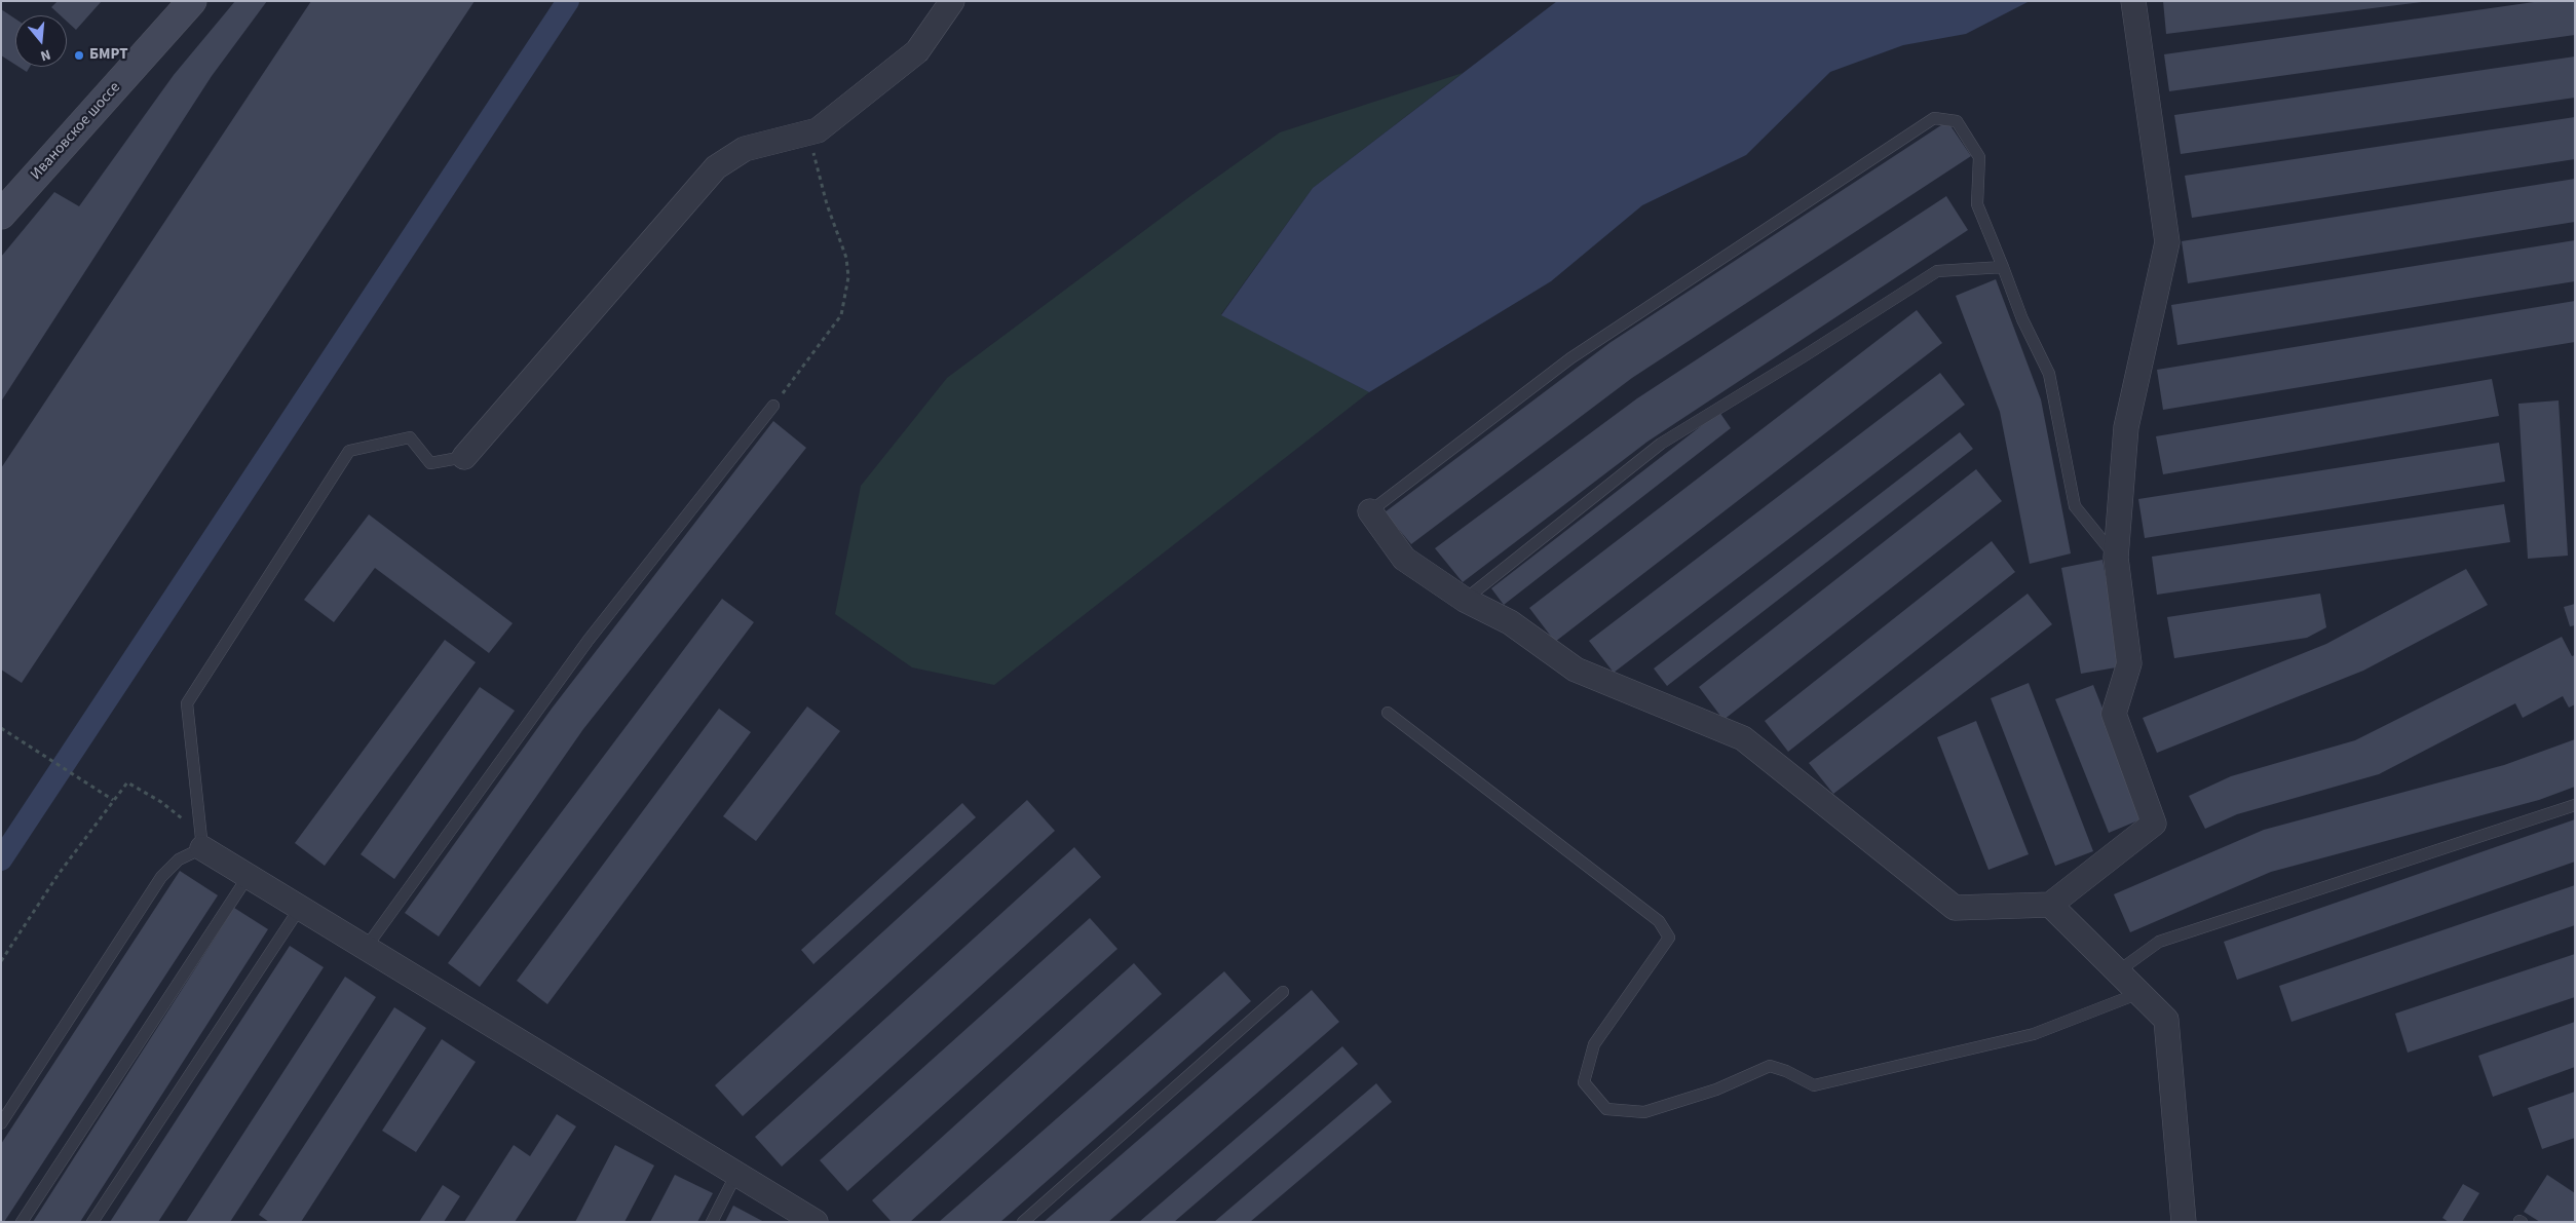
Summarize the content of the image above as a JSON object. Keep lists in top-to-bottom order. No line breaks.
{"streets":{"street":["Ивановское шоссе"]},"places":["БМРТ"],"north":"bottom"}
